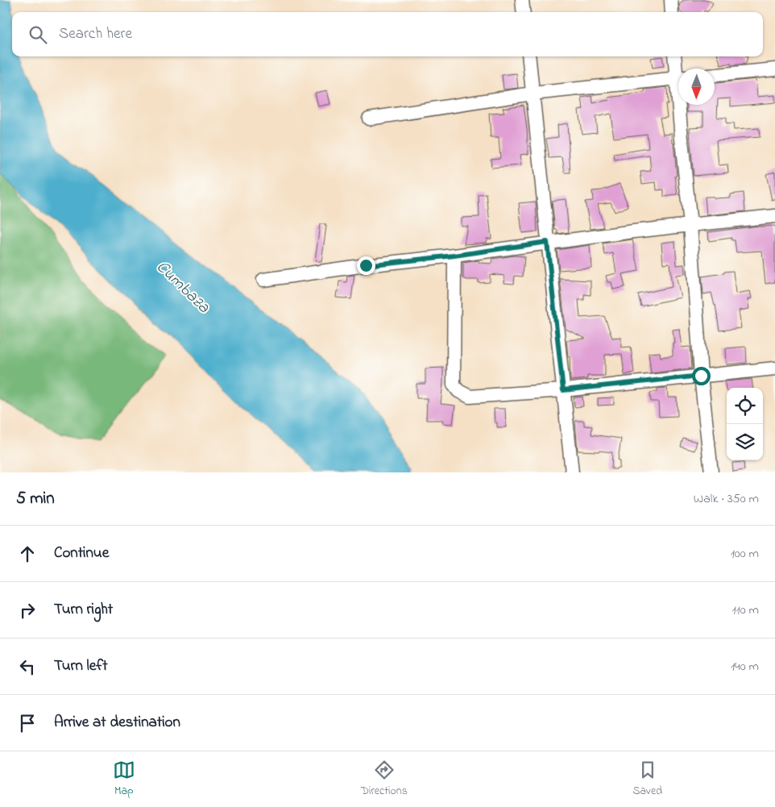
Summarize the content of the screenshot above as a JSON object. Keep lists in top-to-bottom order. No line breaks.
{"water":["Cumbaza"],"north":"bottom","page":{"search":"Search here","heading":["5 min","Walk · 350 m"],"list":[["Continue","100 m"],["Turn right","110 m"],["Turn left","140 m"],"Arrive at destination"],"nav":["Map","Directions","Saved"]}}
